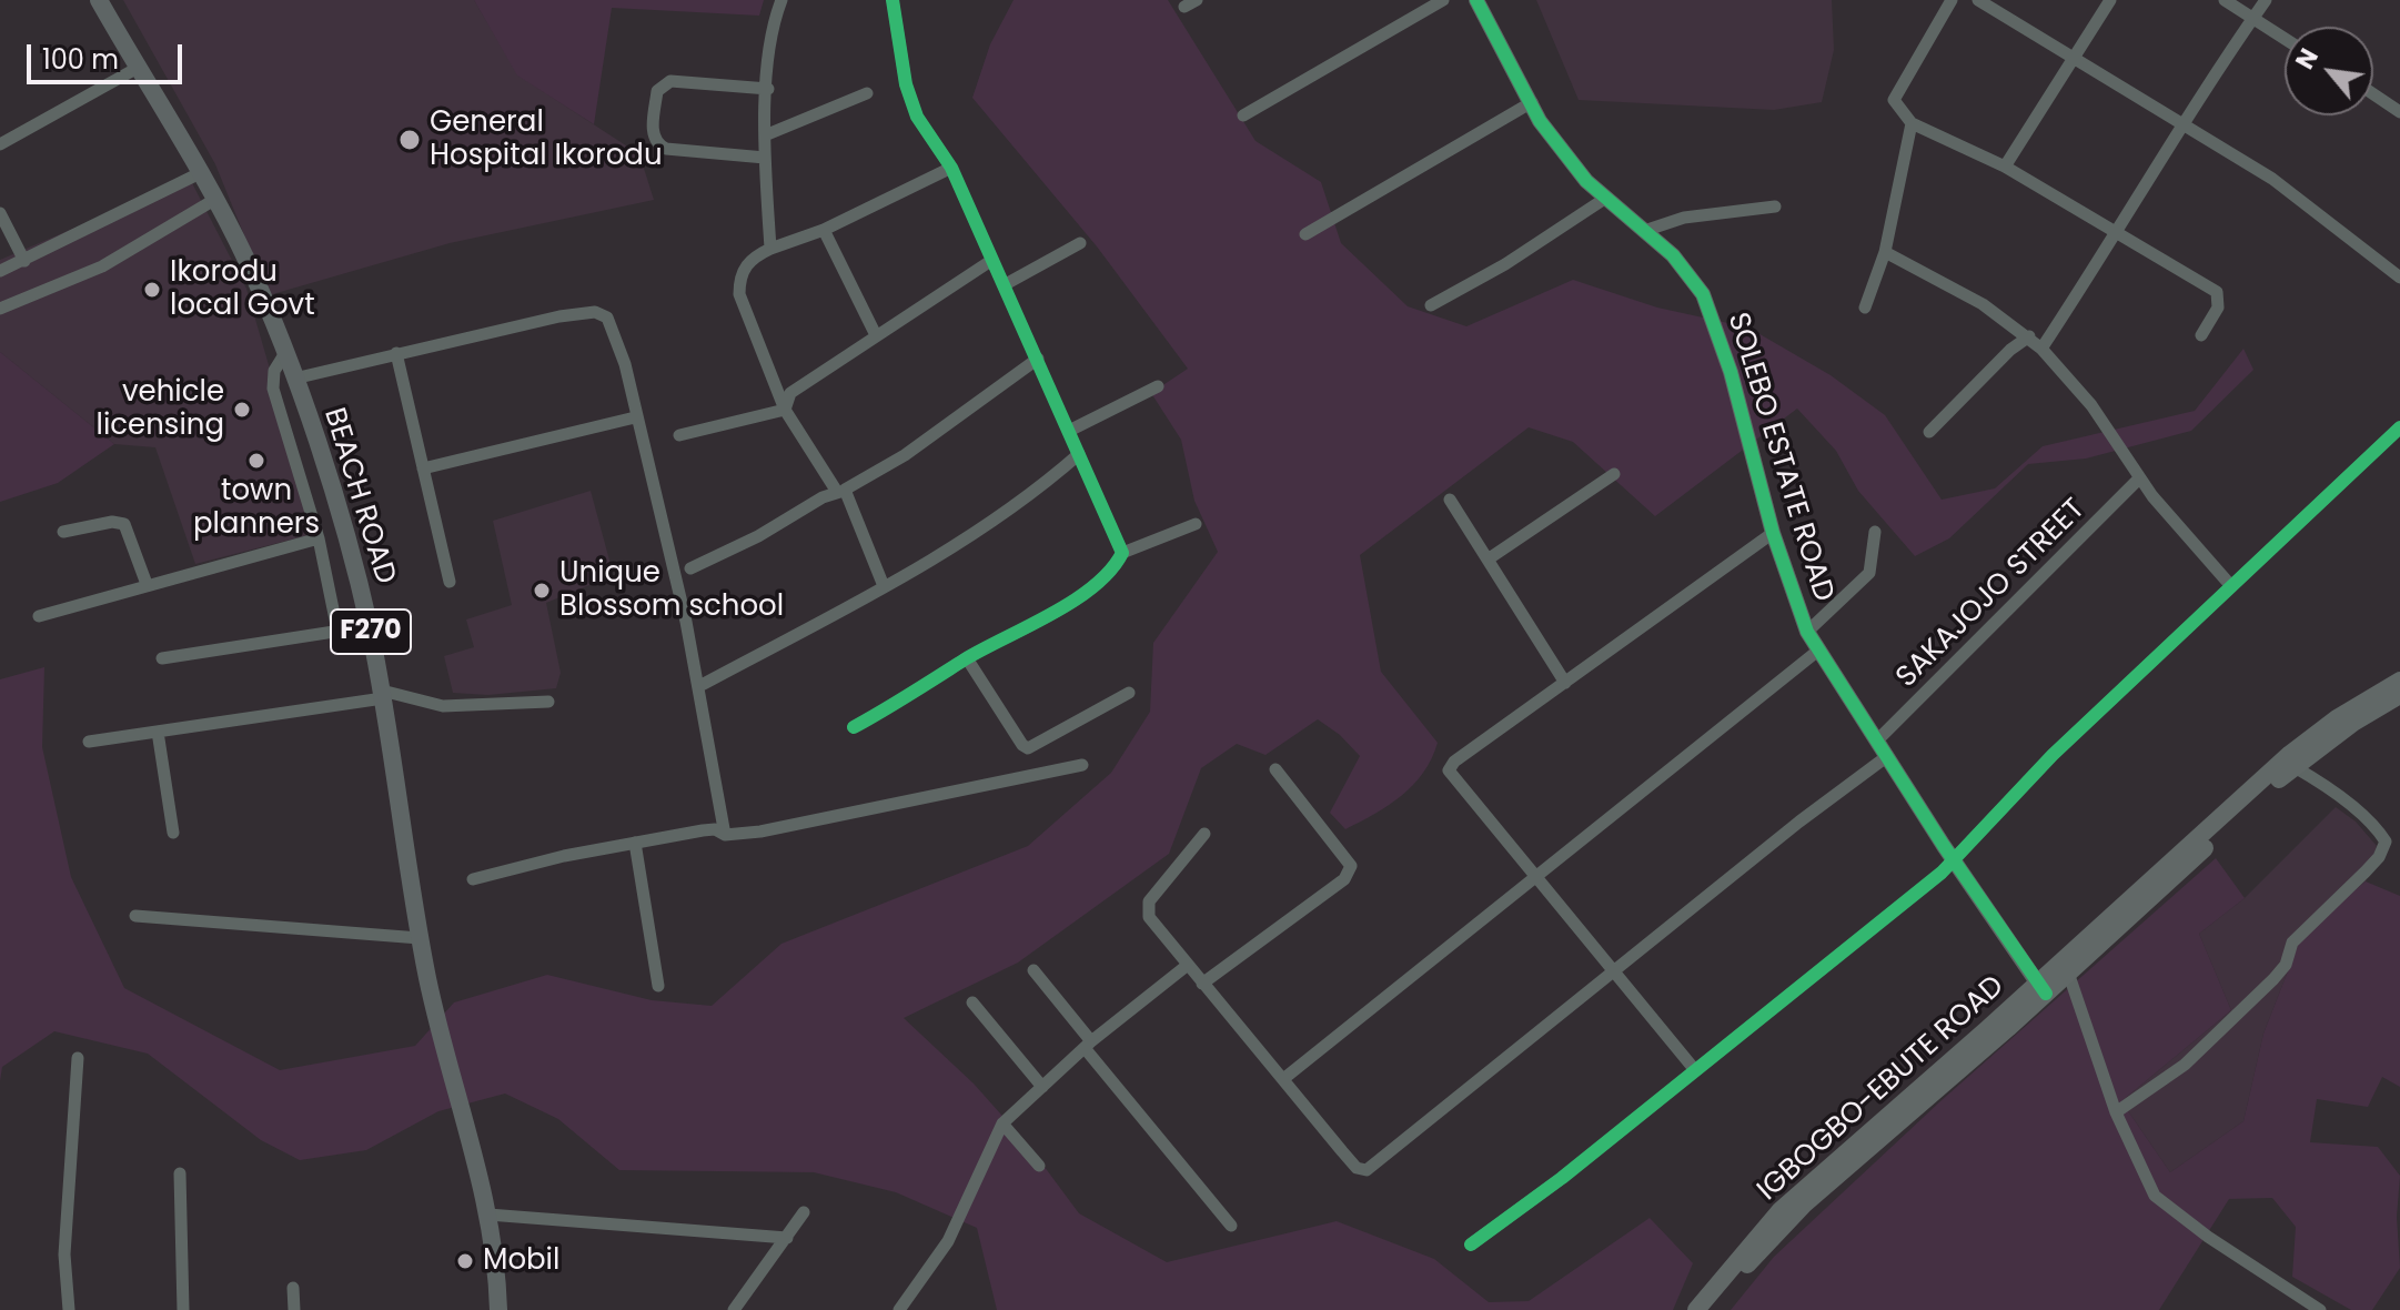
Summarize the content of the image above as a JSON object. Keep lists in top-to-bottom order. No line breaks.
{"streets":{"main road":["BEACH ROAD","F270","IGBOGBO-EBUTE ROAD"],"street":["SOLEBO ESTATE ROAD","SAKAJOJO STREET"]},"crossings":[["SOLEBO ESTATE ROAD","SAKAJOJO STREET"],["SOLEBO ESTATE ROAD","IGBOGBO-EBUTE ROAD"]],"places":["General Hospital Ikorodu","Ikorodu local Govt","vehicle licensing","town planners","Unique Blossom school","Mobil"],"scale_bar":"100 m","north":"top left"}
